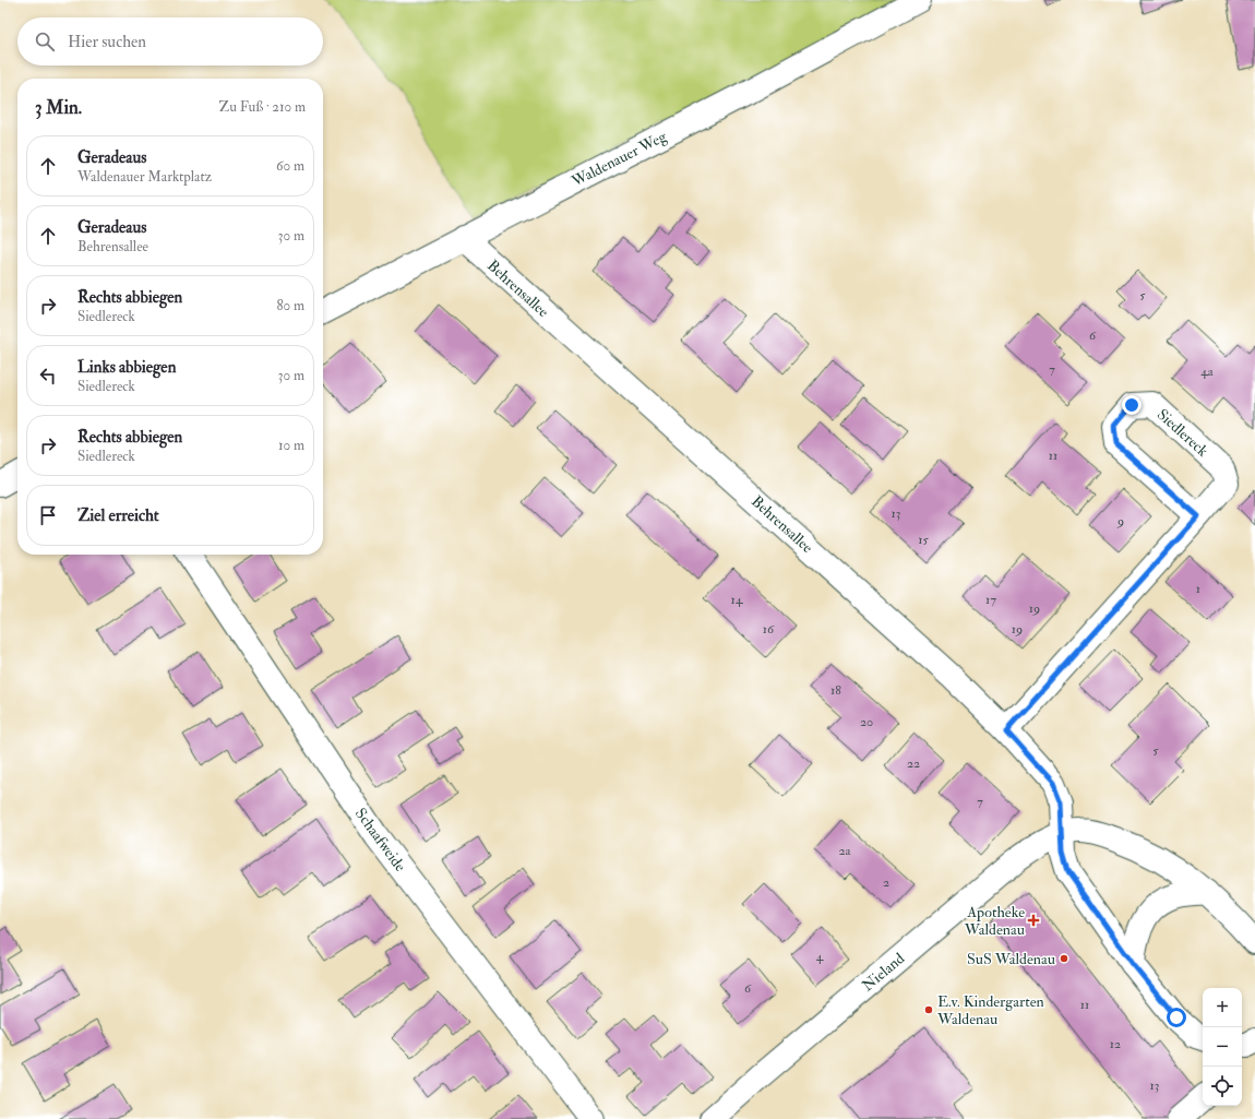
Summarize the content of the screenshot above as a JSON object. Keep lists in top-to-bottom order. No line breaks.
{"streets":{"street":["Waldenauer Weg","Behrensallee","Siedlereck","Schaafweide","Nieland"]},"crossings":[["Waldenauer Weg","Behrensallee"],["Behrensallee","Siedlereck"],["Behrensallee","Nieland"]],"places":{"health":["Apotheke Waldenau"],"other":["SuS Waldenau","E.v. Kindergarten Waldenau"]},"house_numbers":["5","6","7","4a","11","13","9","15","1","14","17","19","16","19","18","20","5","22","7","2a","2","4","6","11","12","13"],"page":{"search":"Hier suchen","heading":["3 Min.","Zu Fuß · 210 m"],"list":[["Geradeaus","Waldenauer Marktplatz","60 m"],["Geradeaus","Behrensallee","30 m"],["Rechts abbiegen","Siedlereck","80 m"],["Links abbiegen","Siedlereck","30 m"],["Rechts abbiegen","Siedlereck","10 m"],"Ziel erreicht"],"map_buttons":["+","−"]}}
